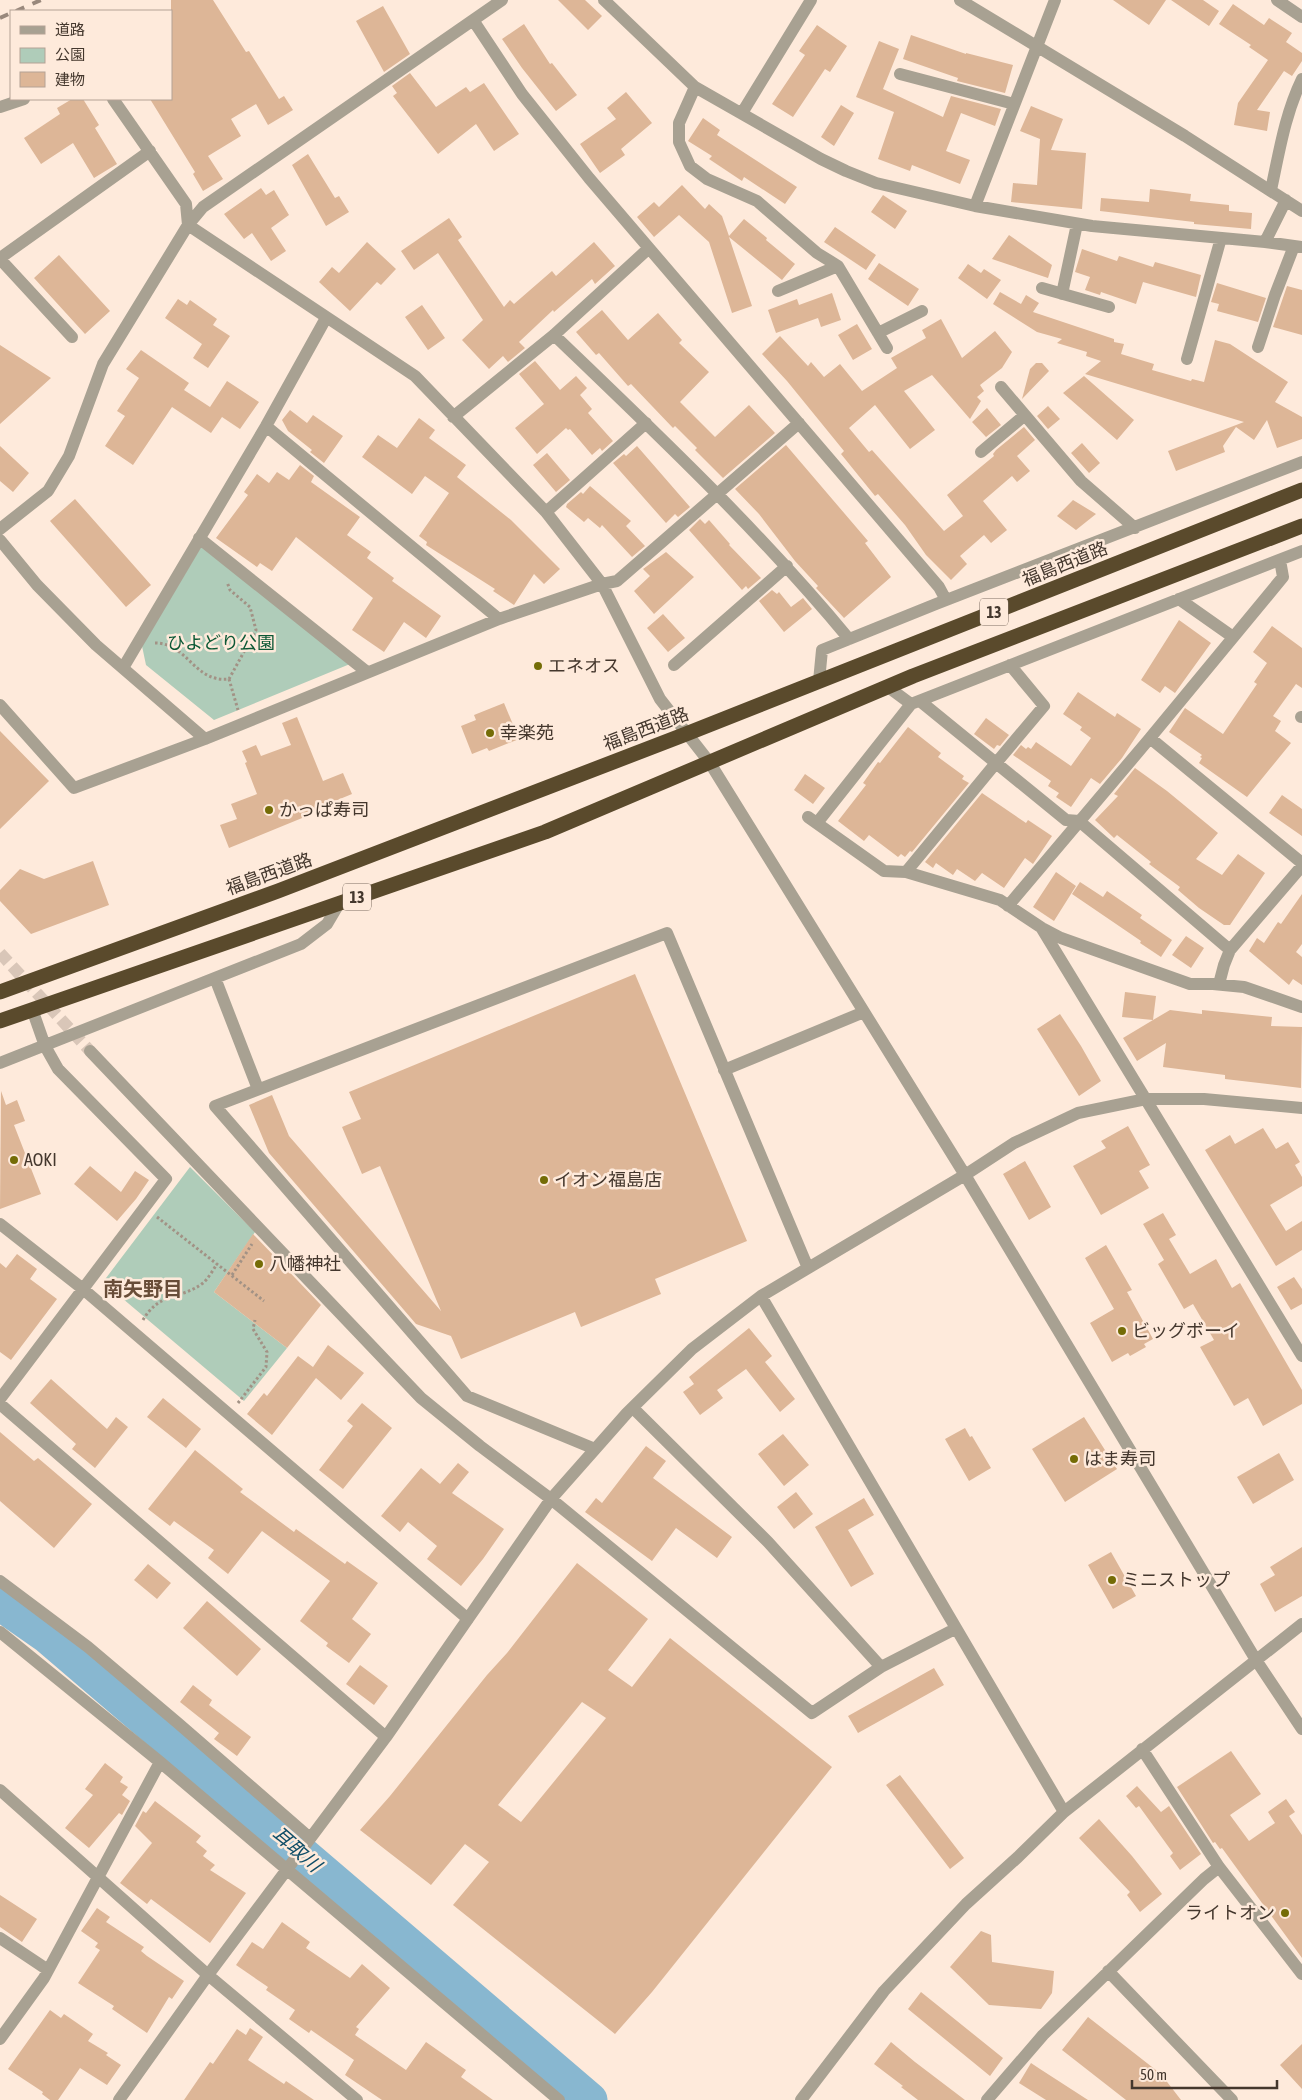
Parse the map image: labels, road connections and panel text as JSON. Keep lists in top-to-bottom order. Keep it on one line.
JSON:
{"streets":{"highway":["福島西道路","13"]},"districts":["南矢野目"],"water":["耳取川"],"parks":["ひよどり公園"],"places":["エネオス","幸楽苑","かっぱ寿司","AOKI","イオン福島店","八幡神社","ビッグボーイ","はま寿司","ミニストップ","ライトオン"],"legend":["道路","公園","建物"],"scale_bar":"50 m"}
